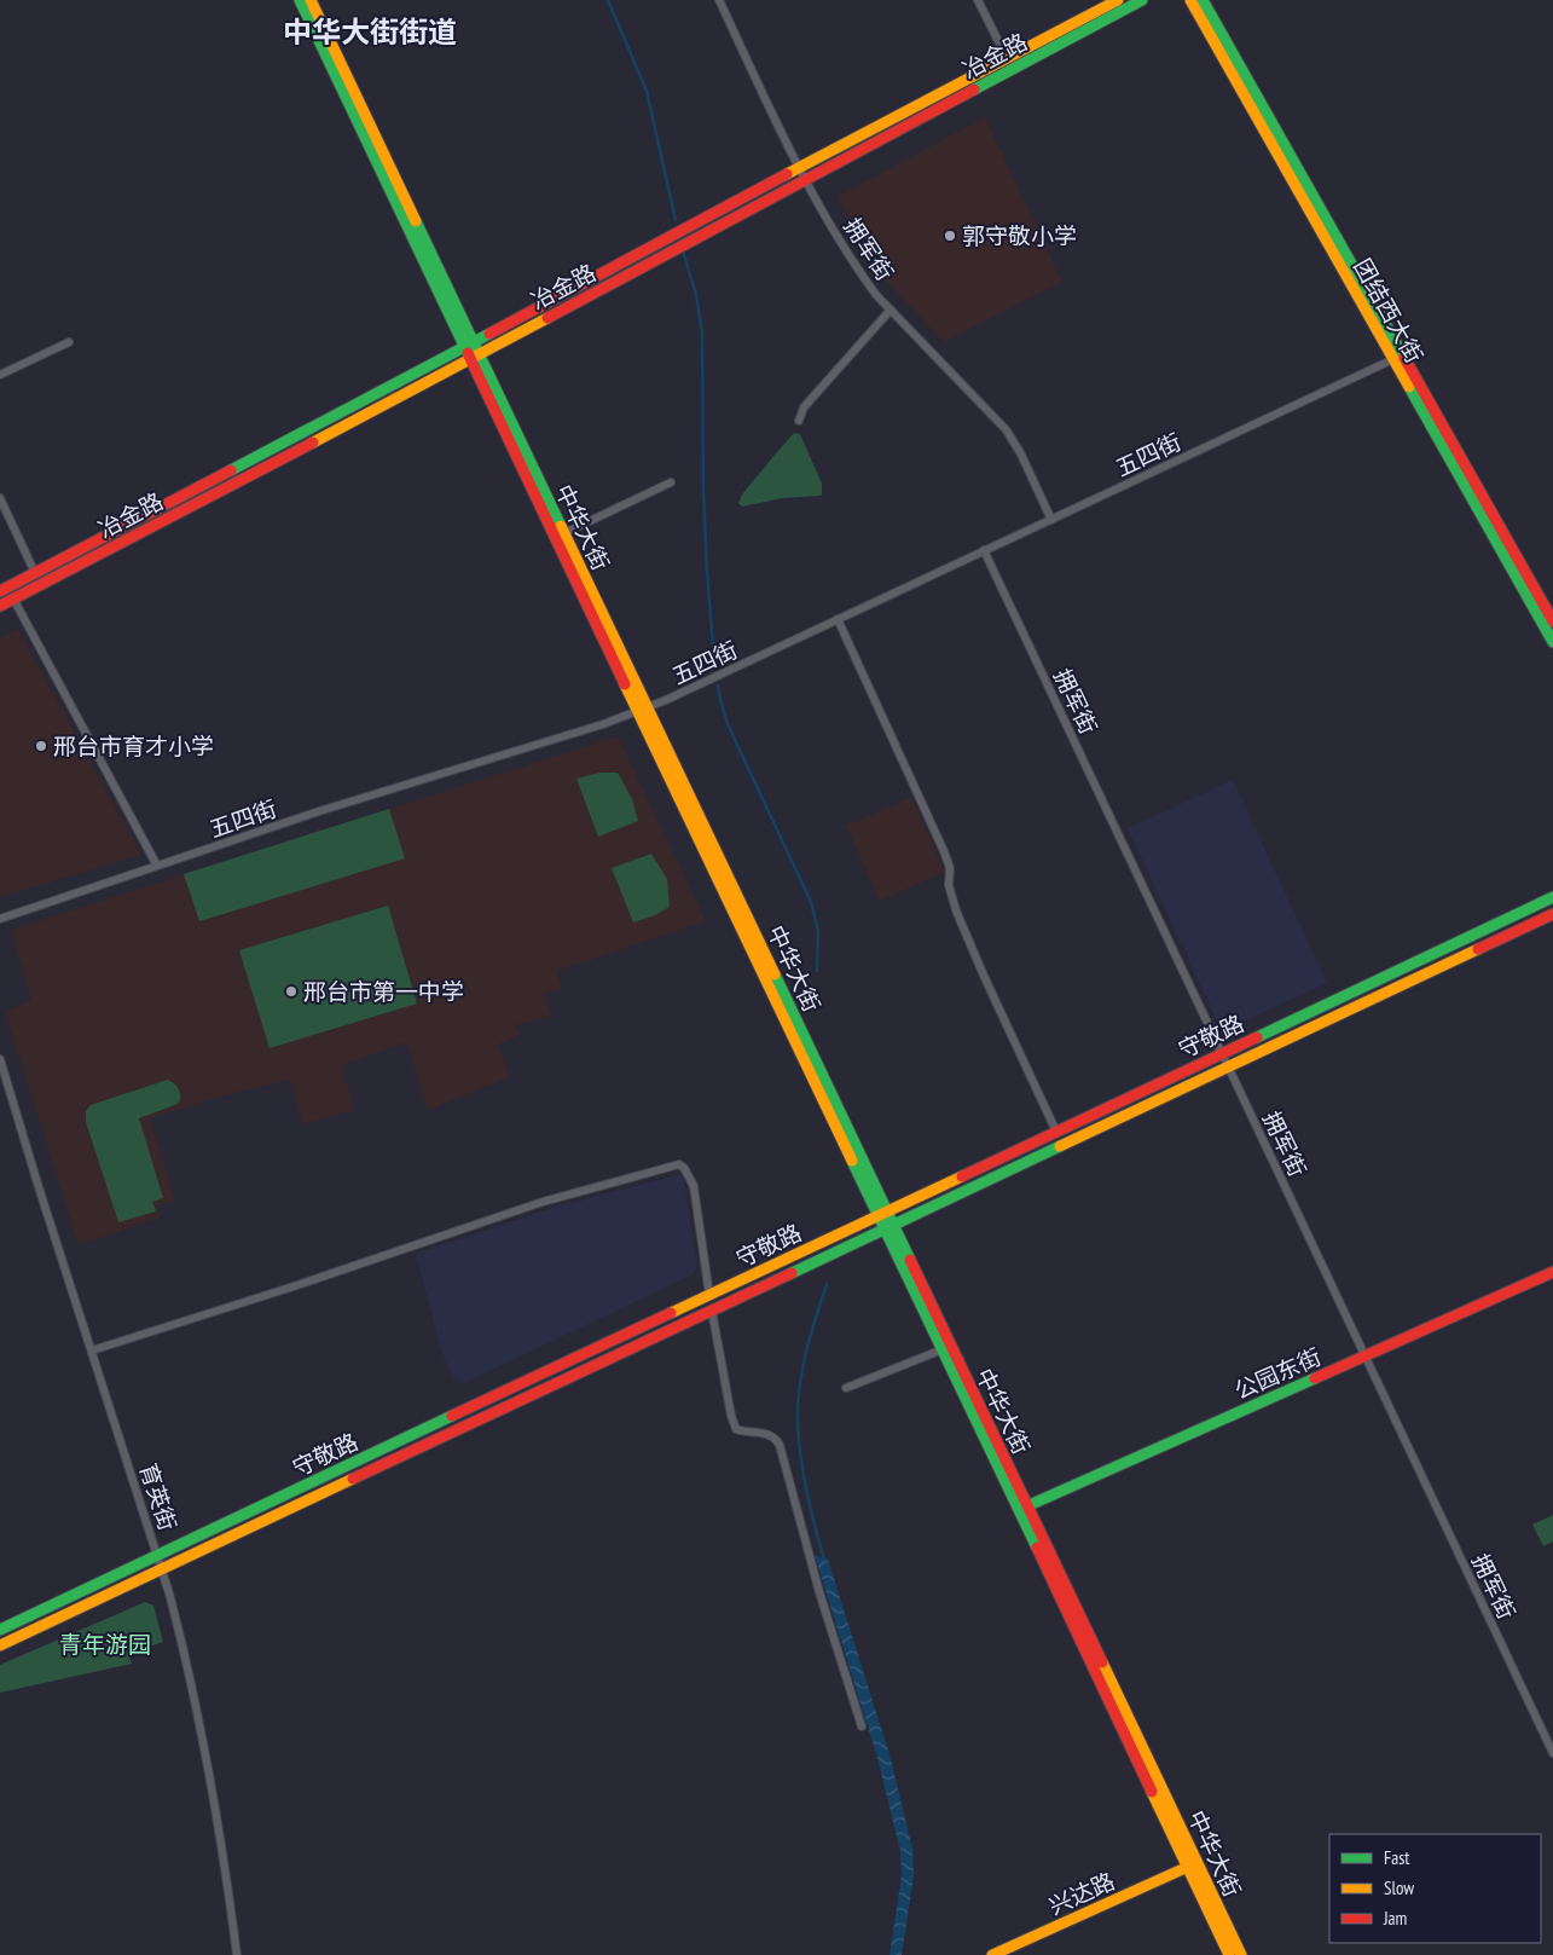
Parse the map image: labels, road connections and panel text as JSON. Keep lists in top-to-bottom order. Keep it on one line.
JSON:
{"streets":{"street":["冶金路","拥军街","团结西大街","五四街","中华大街","守敬路","公园东街","育英街","兴达路"]},"crossings":[["冶金路","拥军街"],["冶金路","中华大街"],["拥军街","五四街"],["拥军街","守敬路"],["拥军街","公园东街"],["团结西大街","五四街"],["五四街","中华大街"],["中华大街","守敬路"],["中华大街","公园东街"],["中华大街","兴达路"],["守敬路","育英街"]],"districts":["中华大街街道"],"parks":["青年游园"],"places":["郭守敬小学","邢台市育才小学","邢台市第一中学"],"legend":["Fast","Slow","Jam"]}
